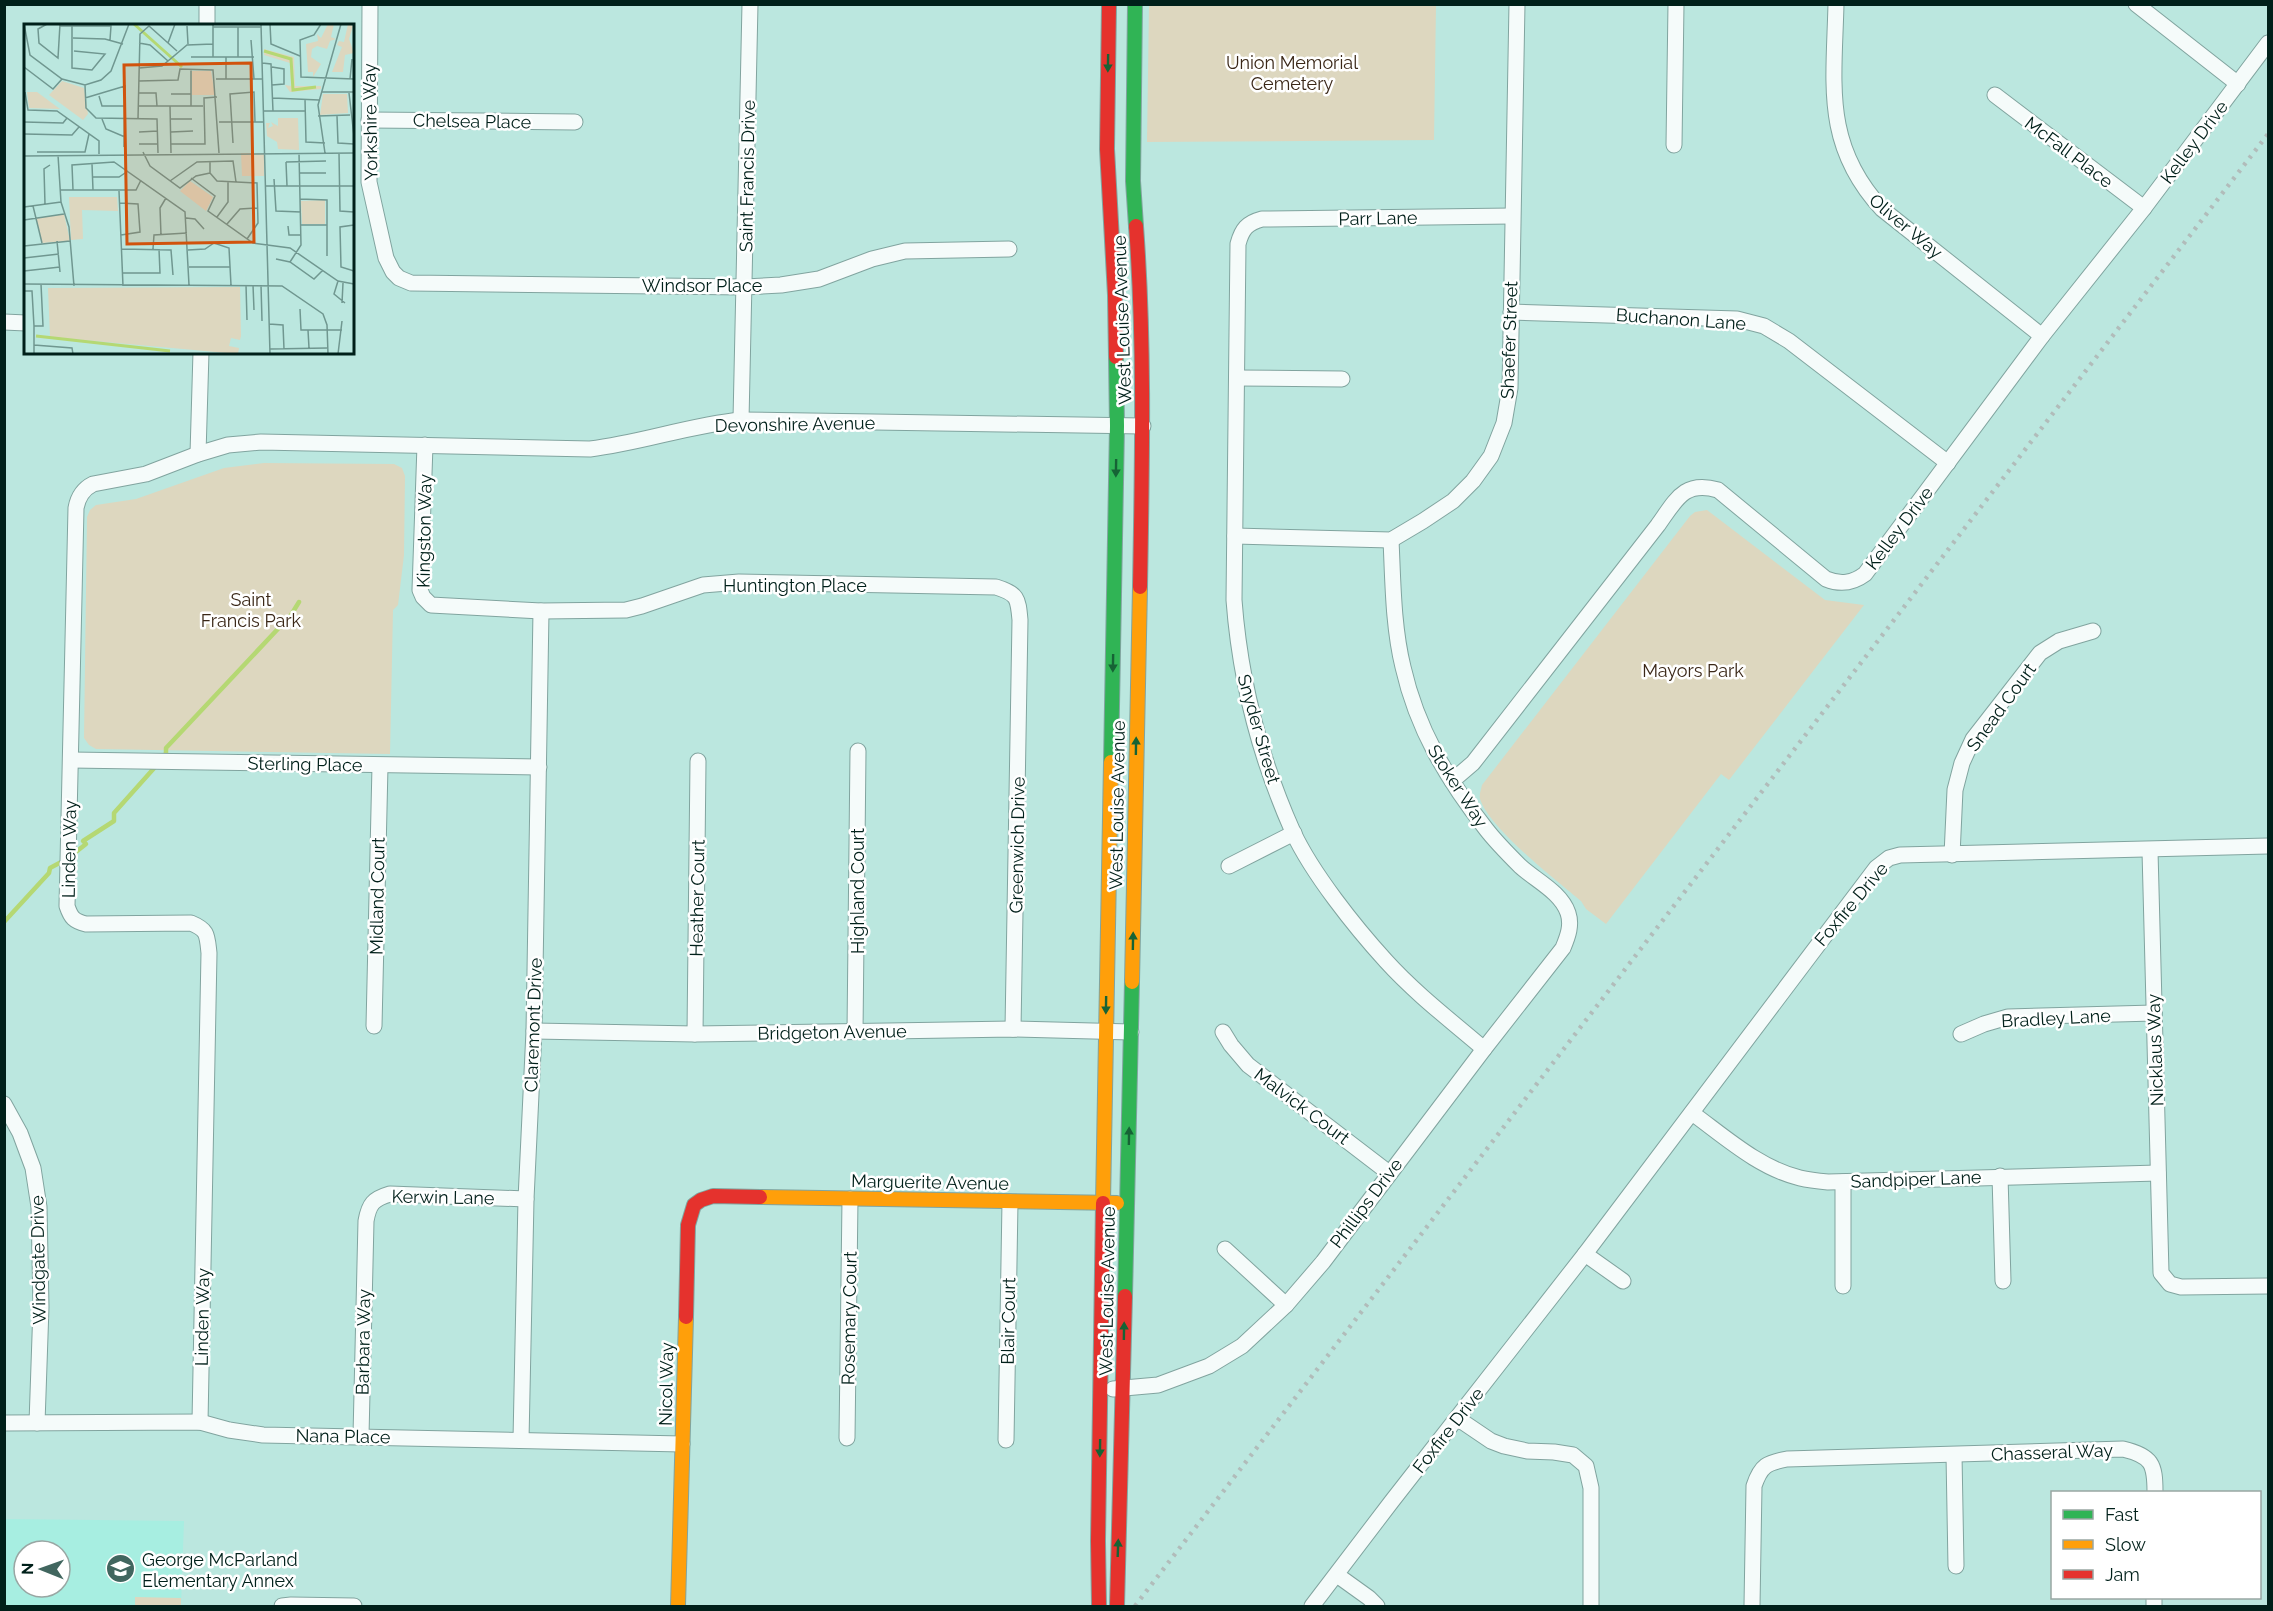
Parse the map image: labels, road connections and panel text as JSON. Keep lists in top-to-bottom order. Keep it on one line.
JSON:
{"streets":{"main road":["West Louise Avenue","Marguerite Avenue","Nicol Way"],"street":["Chelsea Place","Yorkshire Way","Kelley Drive","McFall Place","Saint Francis Drive","Parr Lane","Oliver Way","Windsor Place","Buchanon Lane","Shaefer Street","Devonshire Avenue","Kingston Way","Huntington Place","Snead Court","Snyder Street","Sterling Place","Stoker Way","Greenwich Drive","Linden Way","Highland Court","Midland Court","Heather Court","Foxfire Drive","Bradley Lane","Claremont Drive","Bridgeton Avenue","Nicklaus Way","Malvick Court","Sandpiper Lane","Kerwin Lane","Phillips Drive","Windgate Drive","Rosemary Court","Blair Court","Barbara Way","Nana Place","Chasseral Way"]},"crossings":[["Chelsea Place","Yorkshire Way"],["Yorkshire Way","Windsor Place"],["Kelley Drive","McFall Place"],["Kelley Drive","Oliver Way"],["Kelley Drive","Buchanon Lane"],["Kelley Drive","Stoker Way"],["Saint Francis Drive","Windsor Place"],["Saint Francis Drive","Devonshire Avenue"],["Parr Lane","Shaefer Street"],["Parr Lane","Snyder Street"],["Buchanon Lane","Shaefer Street"],["West Louise Avenue","Devonshire Avenue"],["West Louise Avenue","Bridgeton Avenue"],["West Louise Avenue","Marguerite Avenue"],["West Louise Avenue","Phillips Drive"],["Shaefer Street","Stoker Way"],["Devonshire Avenue","Kingston Way"],["Devonshire Avenue","Linden Way"],["Kingston Way","Huntington Place"],["Huntington Place","Greenwich Drive"],["Huntington Place","Claremont Drive"],["Snead Court","Foxfire Drive"],["Snyder Street","Phillips Drive"],["Sterling Place","Linden Way"],["Sterling Place","Midland Court"],["Sterling Place","Claremont Drive"],["Stoker Way","Phillips Drive"],["Greenwich Drive","Bridgeton Avenue"],["Linden Way","Nana Place"],["Highland Court","Bridgeton Avenue"],["Heather Court","Bridgeton Avenue"],["Foxfire Drive","Nicklaus Way"],["Foxfire Drive","Sandpiper Lane"],["Bradley Lane","Nicklaus Way"],["Claremont Drive","Bridgeton Avenue"],["Claremont Drive","Kerwin Lane"],["Claremont Drive","Nana Place"],["Nicklaus Way","Sandpiper Lane"],["Malvick Court","Phillips Drive"],["Marguerite Avenue","Rosemary Court"],["Marguerite Avenue","Blair Court"],["Marguerite Avenue","Nicol Way"],["Kerwin Lane","Barbara Way"],["Windgate Drive","Nana Place"],["Barbara Way","Nana Place"],["Nicol Way","Nana Place"]],"parks":["Union Memorial Cemetery","Saint Francis Park","Mayors Park"],"places":{"school or university":["George McParland Elementary Annex"]},"legend":["Fast","Slow","Jam"],"north":"left"}
